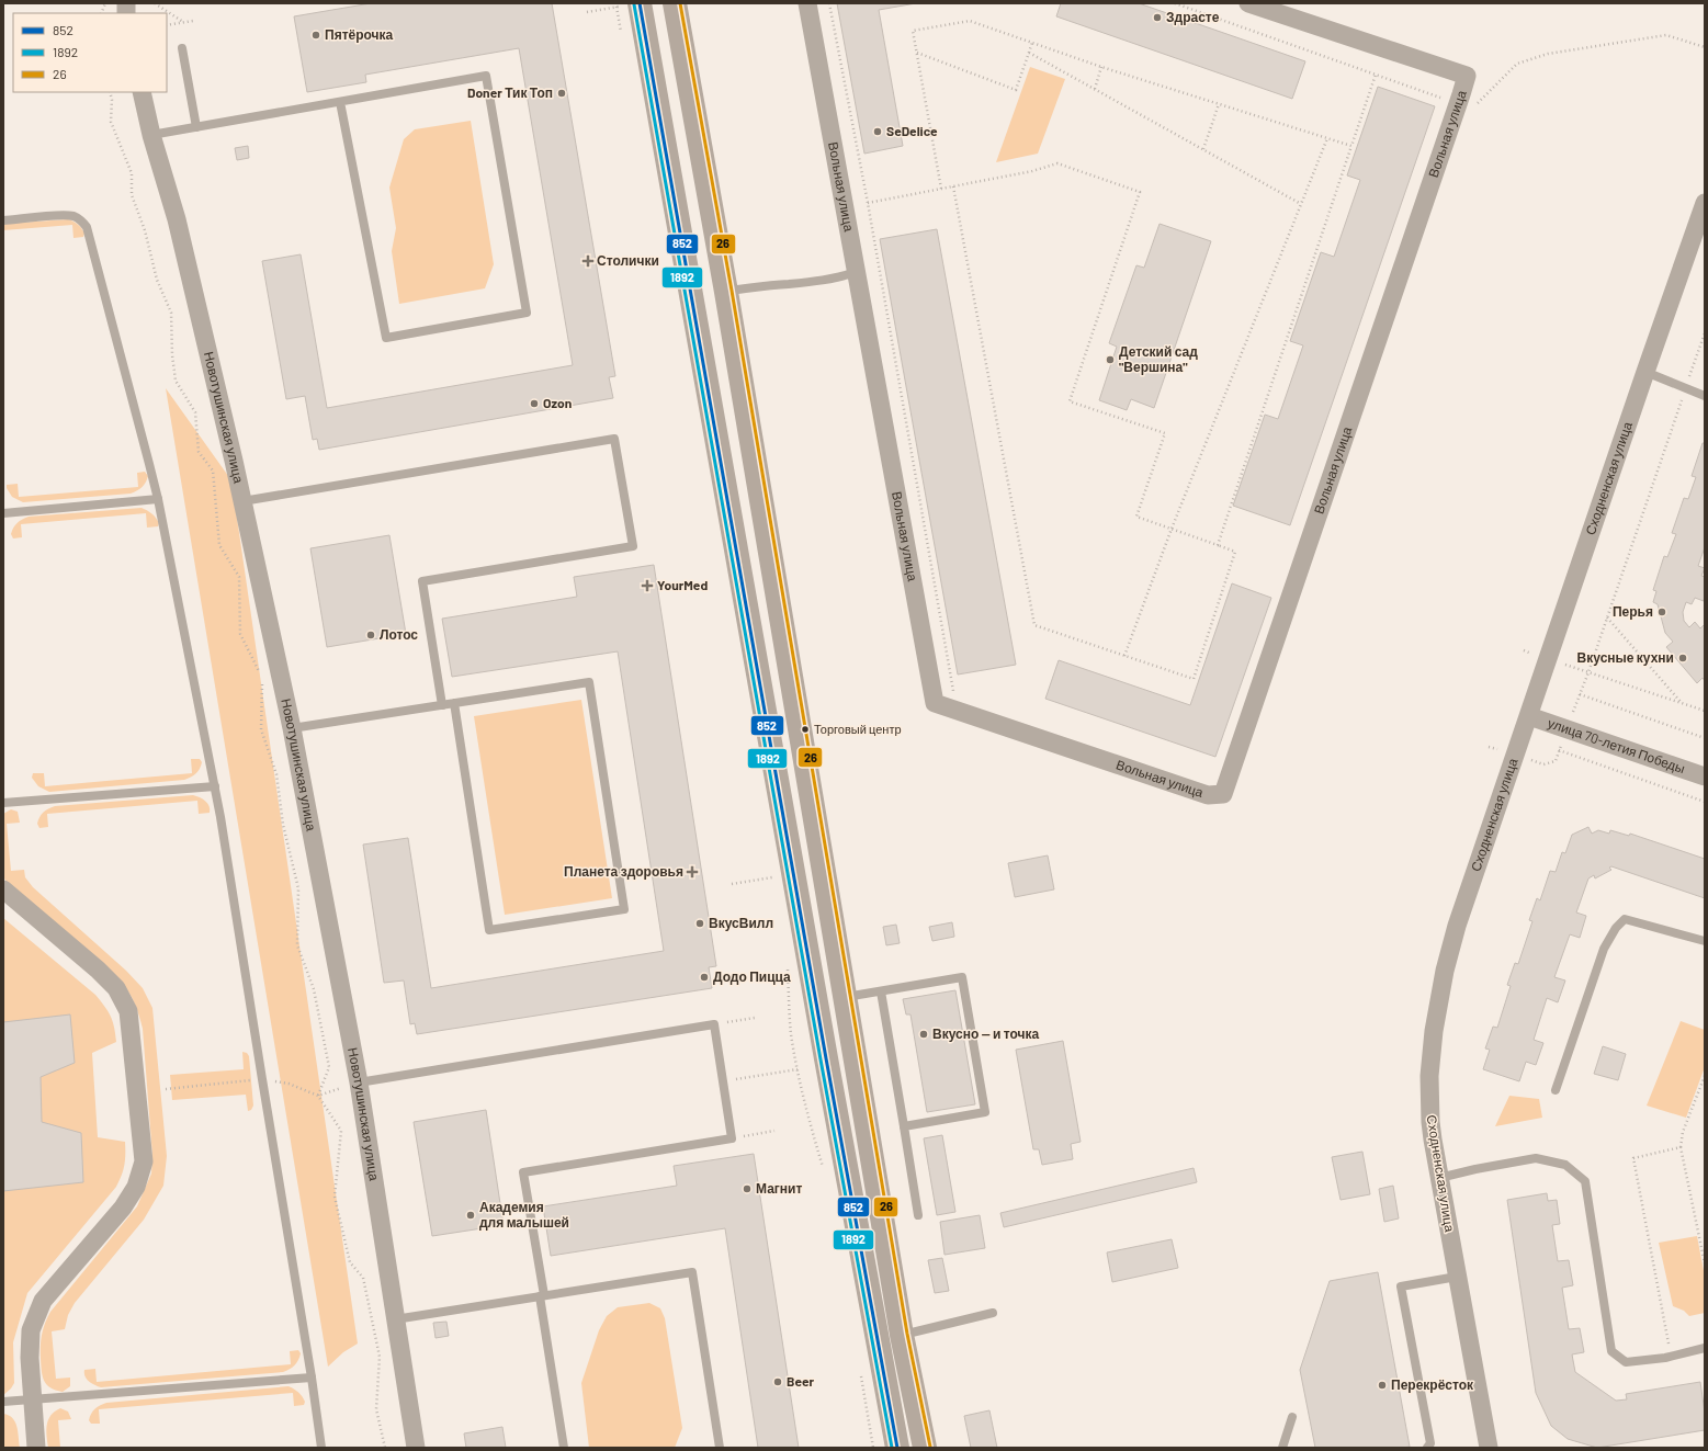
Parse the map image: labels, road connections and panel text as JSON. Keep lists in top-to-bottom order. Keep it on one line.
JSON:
{"streets":{"street":["Вольная улица","Новотушинская улица","Сходненская улица","улица 70-летия Победы"]},"crossings":[["Сходненская улица","улица 70-летия Победы"]],"places":{"other":["Здрасте","Пятёрочка","Doner Тик Топ","SeDelice","Детский сад \"Вершина\"","Ozon","Перья","Лотос","Вкусные кухни","Торговый центр","ВкусВилл","Додо Пицца","Вкусно — и точка","Магнит","Академия для малышей","Beer","Перекрёсток"],"health":["Столички","YourMed","Планета здоровья"]},"lines":["transit line 852","transit line 26","transit line 1892"],"legend":["852","1892","26"]}
